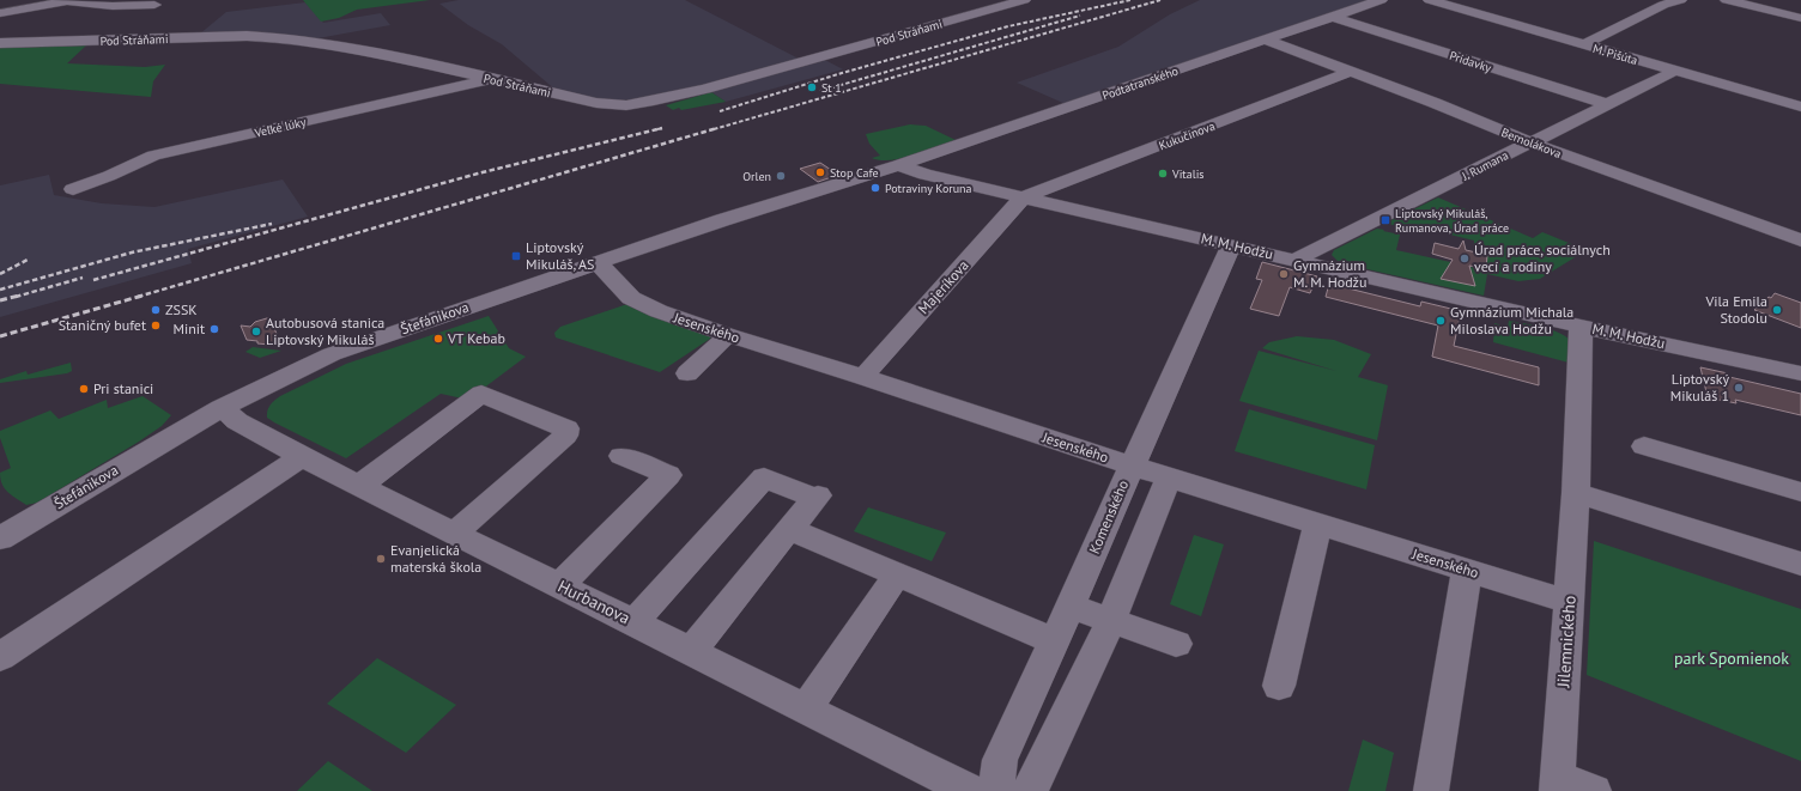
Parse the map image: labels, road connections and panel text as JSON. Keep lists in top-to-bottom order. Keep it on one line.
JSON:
{"streets":{"street":["Pod Stráňami","M. Pišúta","Prídavky","Podtatranského","Veľké lúky","Kukučínova","Bernolákova","J. Rumana","M. M. Hodžu","Majeríkova","Štefánikova","Jesenského","Komenského","Hurbanova","Jilemnického"]},"crossings":[["Pod Stráňami","Veľké lúky"],["M. Pišúta","J. Rumana"],["Prídavky","Podtatranského"],["Prídavky","J. Rumana"],["Podtatranského","Bernolákova"],["Podtatranského","M. M. Hodžu"],["Podtatranského","Štefánikova"],["Kukučínova","Bernolákova"],["Kukučínova","M. M. Hodžu"],["Kukučínova","Majeríkova"],["Bernolákova","J. Rumana"],["J. Rumana","M. M. Hodžu"],["M. M. Hodžu","Majeríkova"],["M. M. Hodžu","Štefánikova"],["M. M. Hodžu","Komenského"],["M. M. Hodžu","Jilemnického"],["Majeríkova","Jesenského"],["Štefánikova","Jesenského"],["Štefánikova","Hurbanova"],["Jesenského","Komenského"],["Jesenského","Jilemnického"]],"parks":["park Spomienok"],"places":{"other":["St 1","Stop Cafe","Vitalis","Orlen","Potraviny Koruna","Úrad práce, sociálnych vecí a rodiny","Gymnázium M. M. Hodžu","ZSSK","Vila Emila Stodolu","Gymnázium Michala Miloslava Hodžu","Staničný bufet","Minit","Autobusová stanica Liptovský Mikuláš","VT Kebab","Liptovský Mikuláš 1","Pri stanici","Evanjelická materská škola"],"transit":["Liptovský Mikuláš, Rumanova, Úrad práce","Liptovský Mikuláš, AS"]}}
